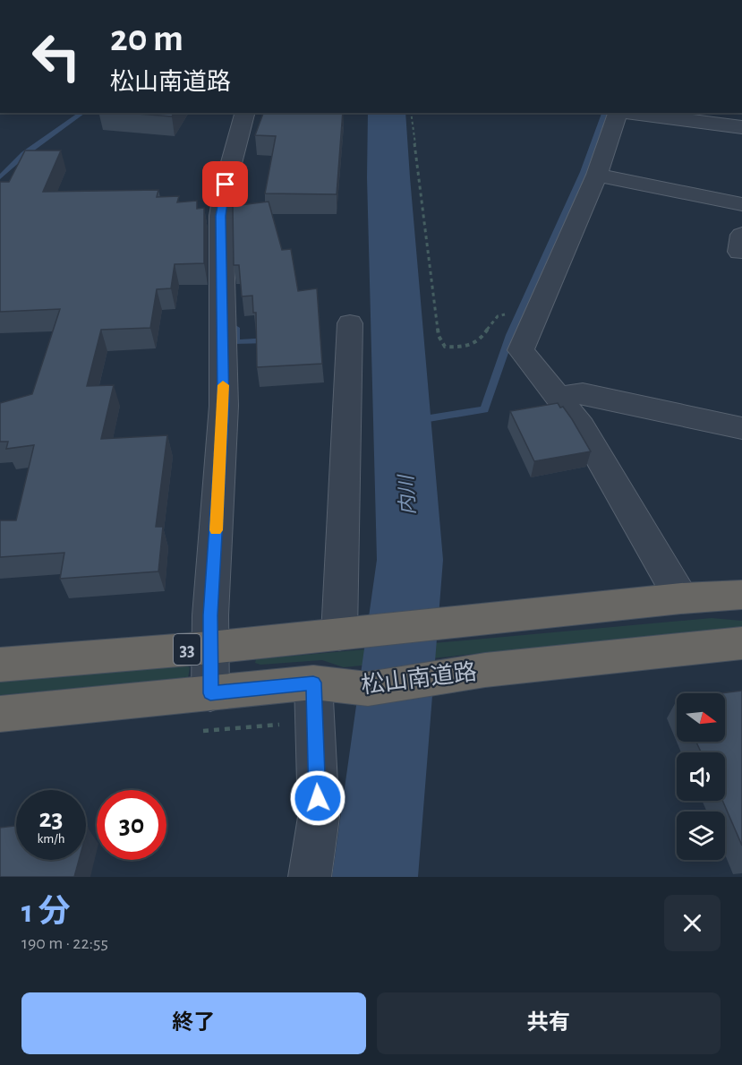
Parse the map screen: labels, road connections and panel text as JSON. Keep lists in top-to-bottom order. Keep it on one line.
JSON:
{"streets":{"highway":["33","松山南道路"]},"water":["内川"],"north":"right","page":{"turn":["20 m","松山南道路"],"speed":"23 km/h","limit":"30","heading":["1 分","190 m · 22:55"],"buttons":["終了","共有"]}}
